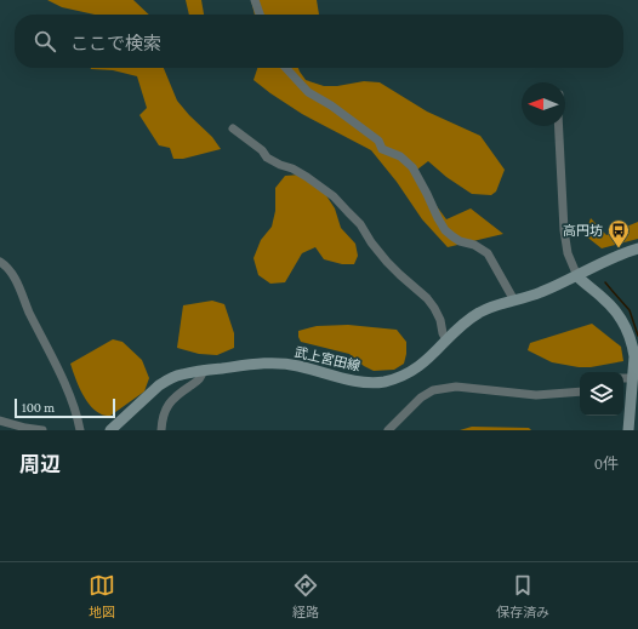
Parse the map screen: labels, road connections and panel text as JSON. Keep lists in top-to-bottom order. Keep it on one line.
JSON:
{"streets":{"main road":["武上宮田線"]},"places":{"bus stop":["高円坊"]},"scale_bar":"100 m","north":"left","page":{"search":"ここで検索","scale":"100 m","heading":["周辺","0件"],"nav":["地図","経路","保存済み"]}}
